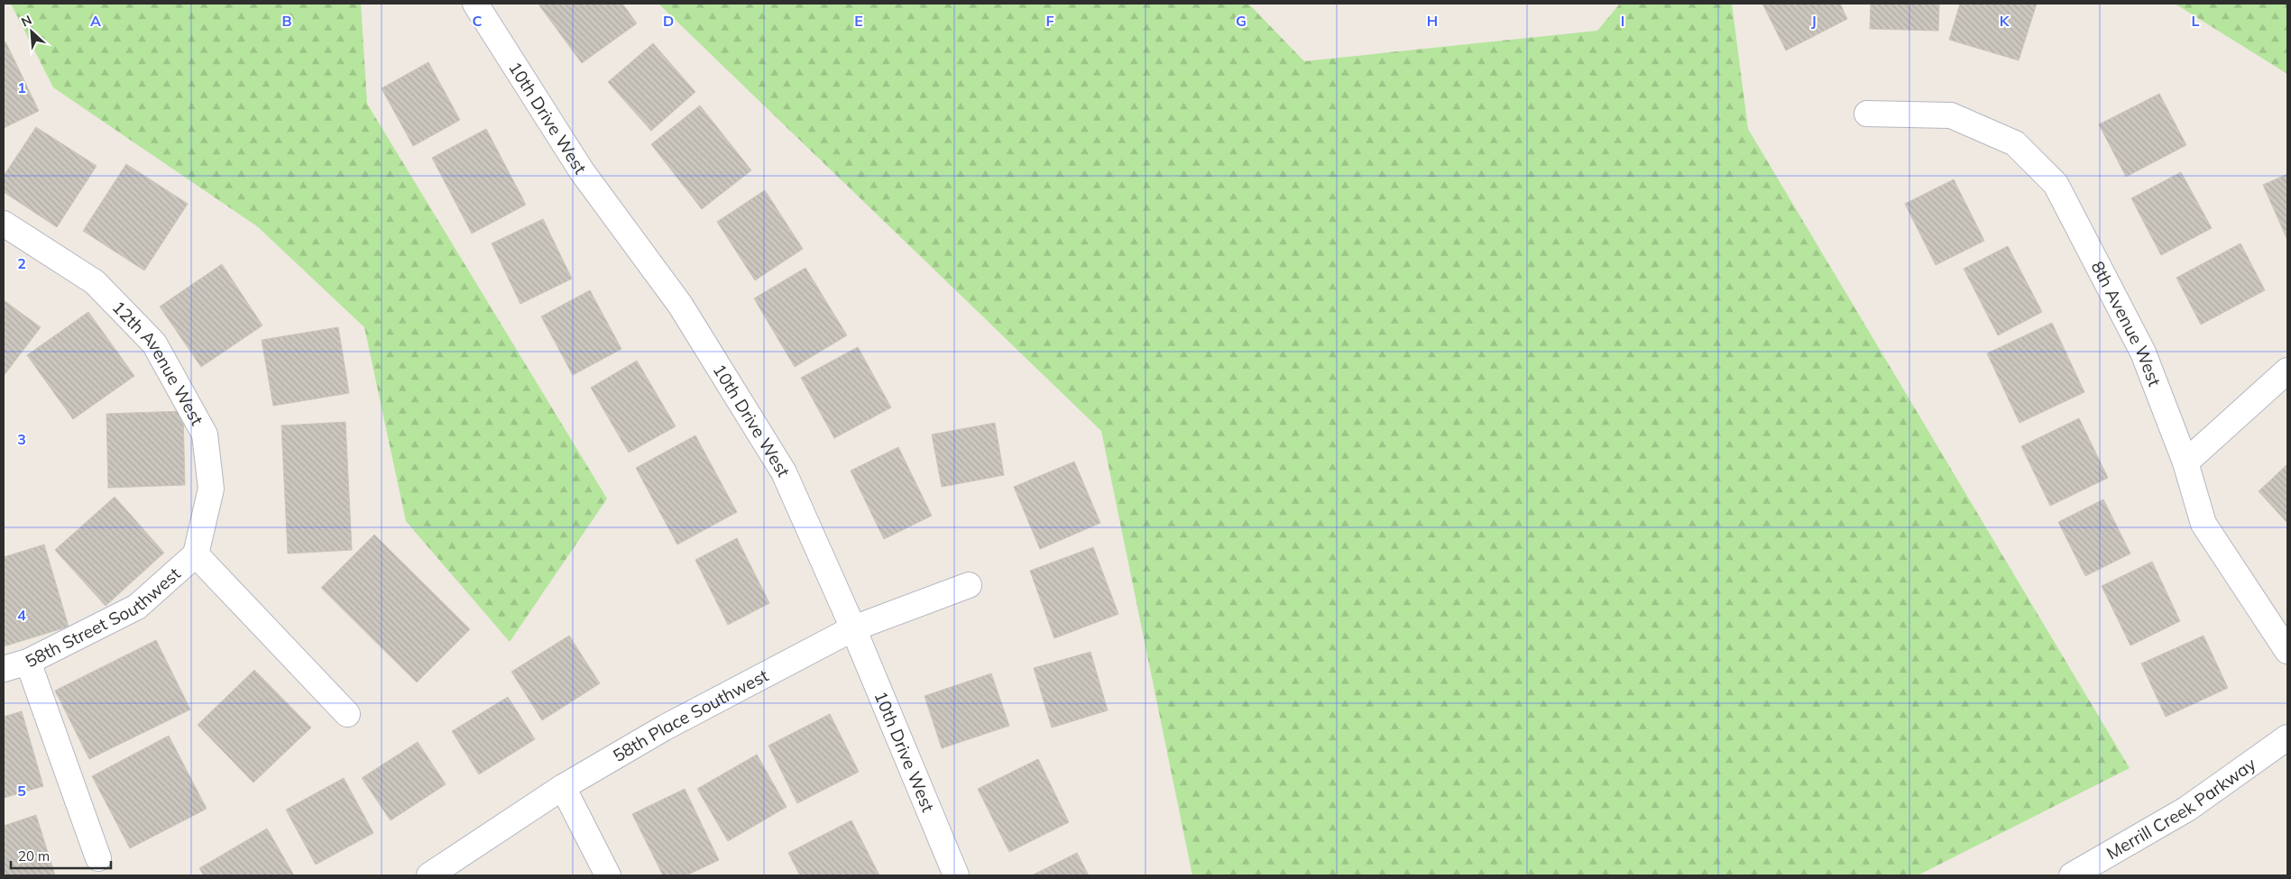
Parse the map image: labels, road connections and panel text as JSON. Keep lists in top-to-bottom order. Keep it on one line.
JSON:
{"streets":{"street":["10th Drive West","8th Avenue West","12th Avenue West","58th Street Southwest","58th Place Southwest","Merrill Creek Parkway"]},"crossings":[["10th Drive West","58th Place Southwest"],["12th Avenue West","58th Street Southwest"]],"scale_bar":"20 m","north":"top left","grid":{"columns":["A","B","C","D","E","F","G","H","I","J","K","L"],"rows":["1","2","3","4","5"]}}
